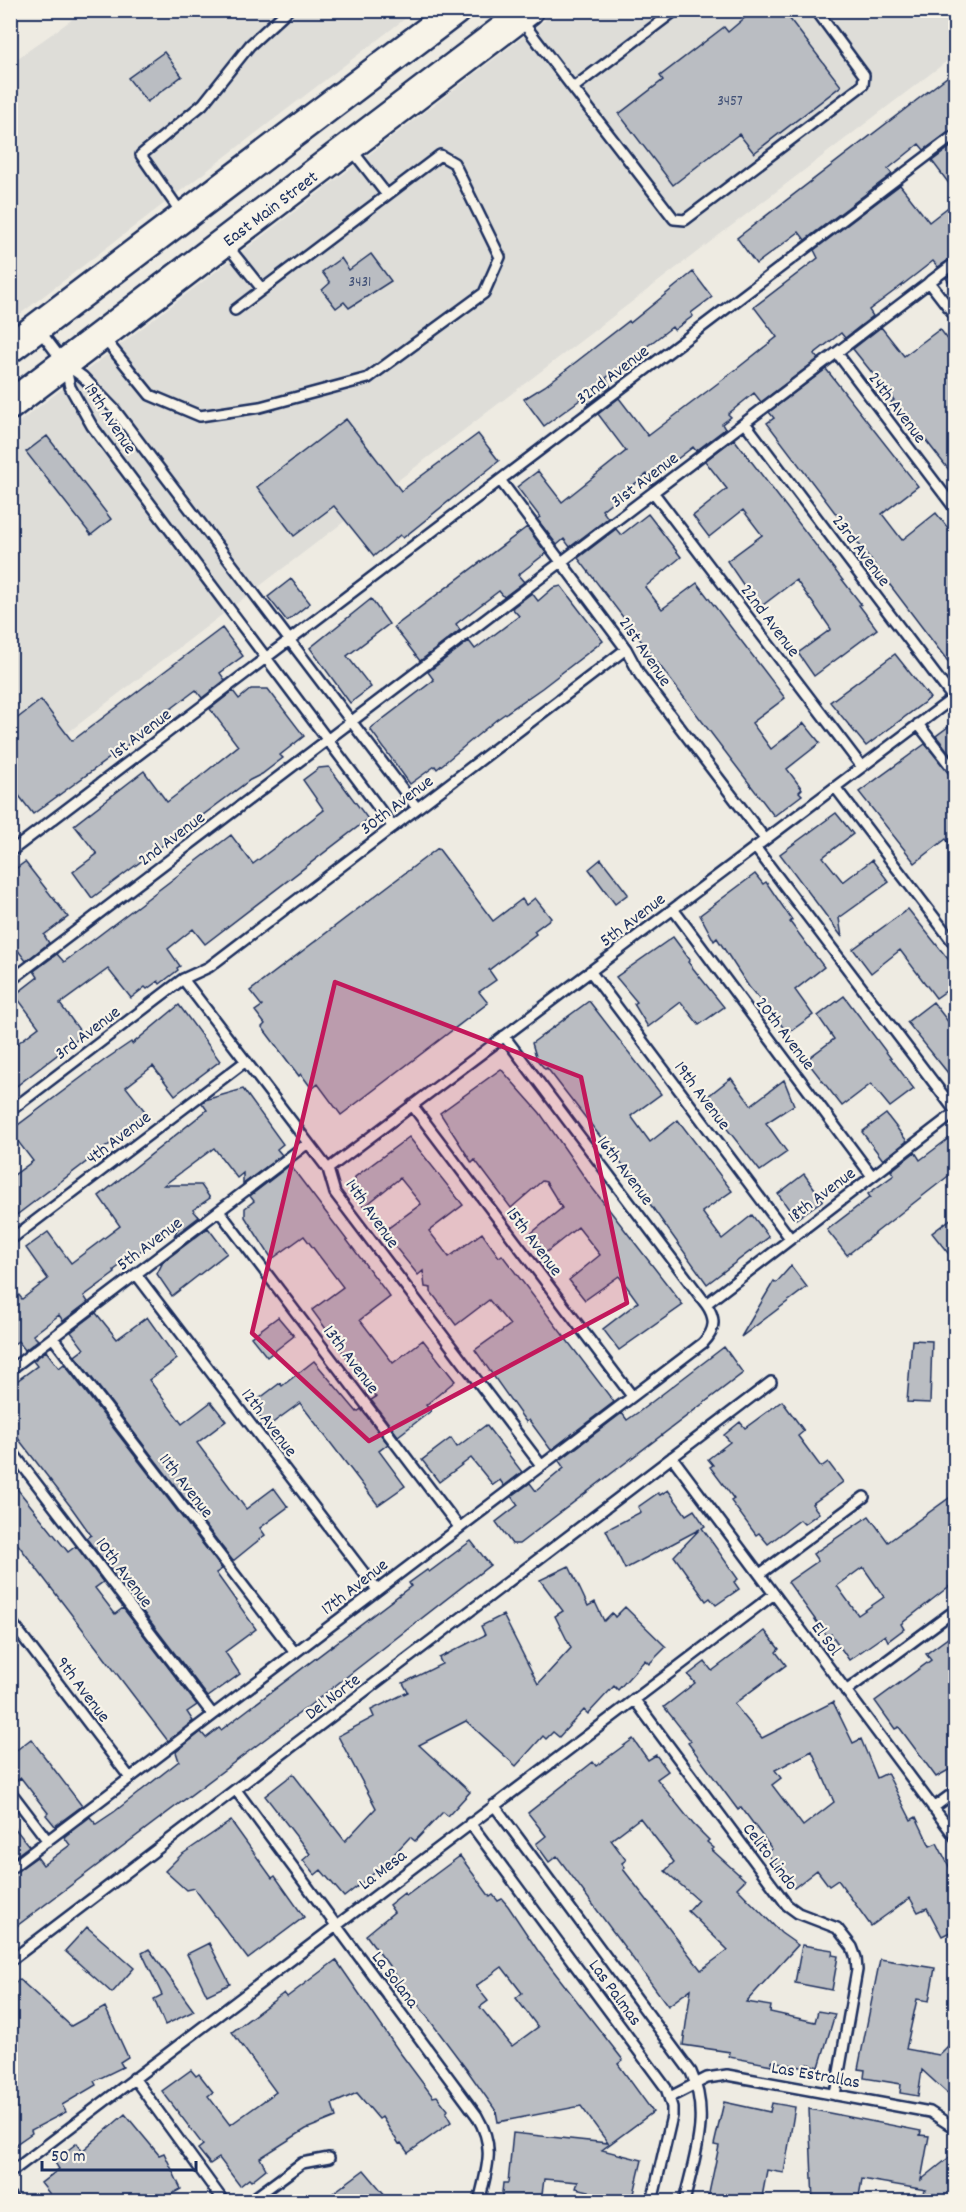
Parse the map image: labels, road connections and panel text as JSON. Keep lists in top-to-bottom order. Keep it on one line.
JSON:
{"streets":{"main road":["East Main Street"],"lane":["32nd Avenue","24th Avenue","19th Avenue","31st Avenue","23rd Avenue","22nd Avenue","21st Avenue","1st Avenue","30th Avenue","2nd Avenue","5th Avenue","3rd Avenue","20th Avenue","4th Avenue","16th Avenue","18th Avenue","14th Avenue","15th Avenue","13th Avenue","12th Avenue","11th Avenue","10th Avenue","17th Avenue","El Sol","9th Avenue","Del Norte","Celito Lindo","La Mesa","La Solana","Las Palmas","Las Estrallas"]},"crossings":[["East Main Street","19th Avenue"],["32nd Avenue","19th Avenue"],["32nd Avenue","21st Avenue"],["32nd Avenue","1st Avenue"],["24th Avenue","31st Avenue"],["19th Avenue","31st Avenue"],["19th Avenue","1st Avenue"],["19th Avenue","30th Avenue"],["19th Avenue","2nd Avenue"],["19th Avenue","5th Avenue"],["19th Avenue","18th Avenue"],["31st Avenue","23rd Avenue"],["31st Avenue","22nd Avenue"],["31st Avenue","21st Avenue"],["31st Avenue","2nd Avenue"],["23rd Avenue","5th Avenue"],["22nd Avenue","5th Avenue"],["21st Avenue","30th Avenue"],["21st Avenue","5th Avenue"],["30th Avenue","3rd Avenue"],["30th Avenue","14th Avenue"],["5th Avenue","20th Avenue"],["5th Avenue","16th Avenue"],["5th Avenue","14th Avenue"],["5th Avenue","15th Avenue"],["5th Avenue","13th Avenue"],["5th Avenue","12th Avenue"],["5th Avenue","11th Avenue"],["3rd Avenue","14th Avenue"],["20th Avenue","18th Avenue"],["4th Avenue","14th Avenue"],["16th Avenue","18th Avenue"],["16th Avenue","17th Avenue"],["14th Avenue","17th Avenue"],["15th Avenue","17th Avenue"],["13th Avenue","17th Avenue"],["12th Avenue","17th Avenue"],["11th Avenue","17th Avenue"],["10th Avenue","17th Avenue"],["17th Avenue","9th Avenue"],["El Sol","Del Norte"],["El Sol","La Mesa"],["Del Norte","La Solana"],["Celito Lindo","La Mesa"],["Celito Lindo","Las Estrallas"],["La Mesa","La Solana"],["La Mesa","Las Palmas"],["Las Palmas","Las Estrallas"]],"house_numbers":["3457","3431"],"scale_bar":"50 m"}
